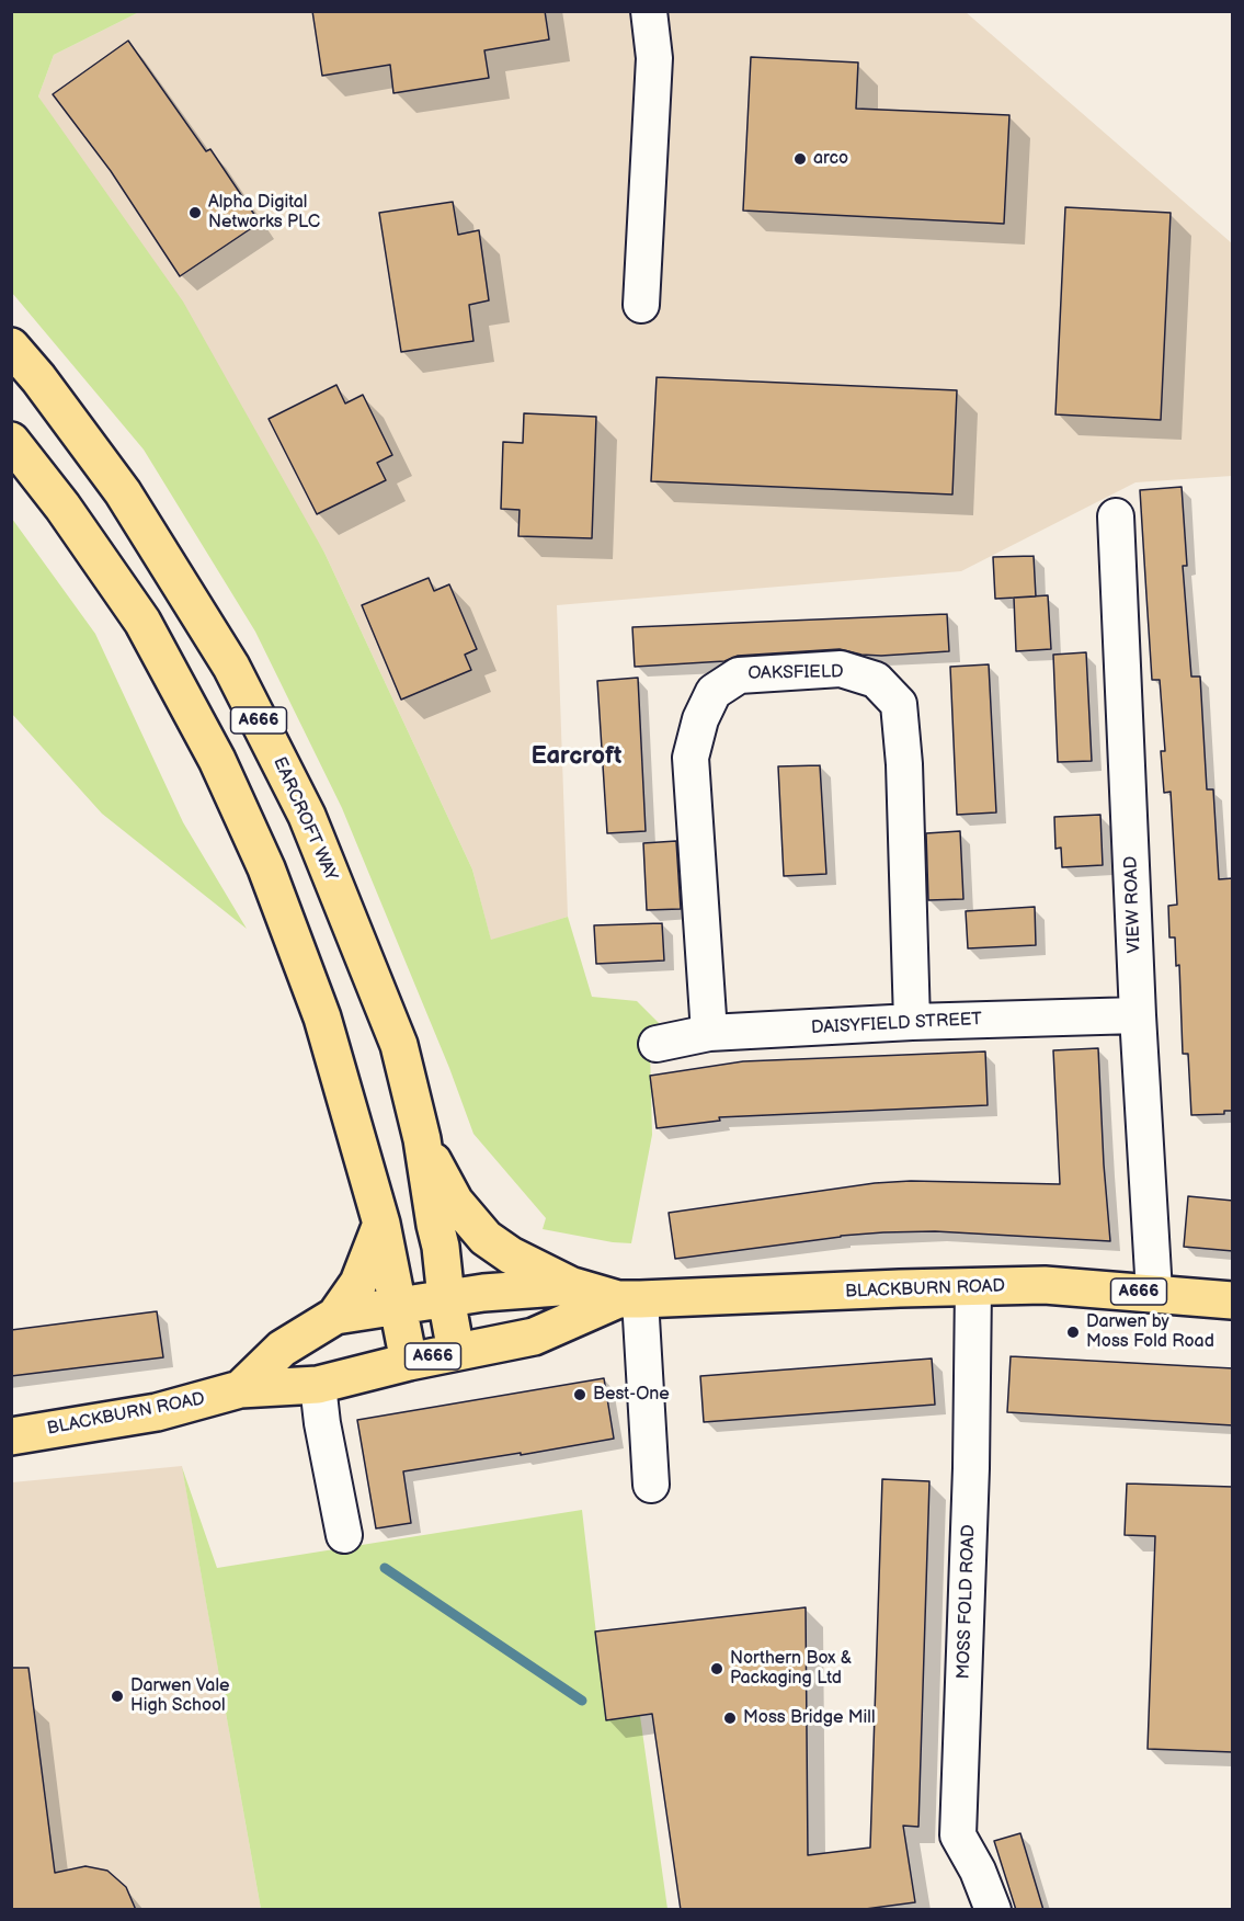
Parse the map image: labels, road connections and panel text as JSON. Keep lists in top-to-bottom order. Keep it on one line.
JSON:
{"streets":{"highway":["A666","EARCROFT WAY","BLACKBURN ROAD"],"street":["OAKSFIELD","VIEW ROAD","DAISYFIELD STREET","MOSS FOLD ROAD"]},"crossings":[["OAKSFIELD","DAISYFIELD STREET"],["A666","BLACKBURN ROAD"],["EARCROFT WAY","BLACKBURN ROAD"],["VIEW ROAD","DAISYFIELD STREET"],["VIEW ROAD","BLACKBURN ROAD"],["BLACKBURN ROAD","MOSS FOLD ROAD"]],"districts":["Earcroft"],"places":["arco","Alpha Digital Networks PLC","Darwen by Moss Fold Road","Best-One","Northern Box & Packaging Ltd","Darwen Vale High School","Moss Bridge Mill"]}
